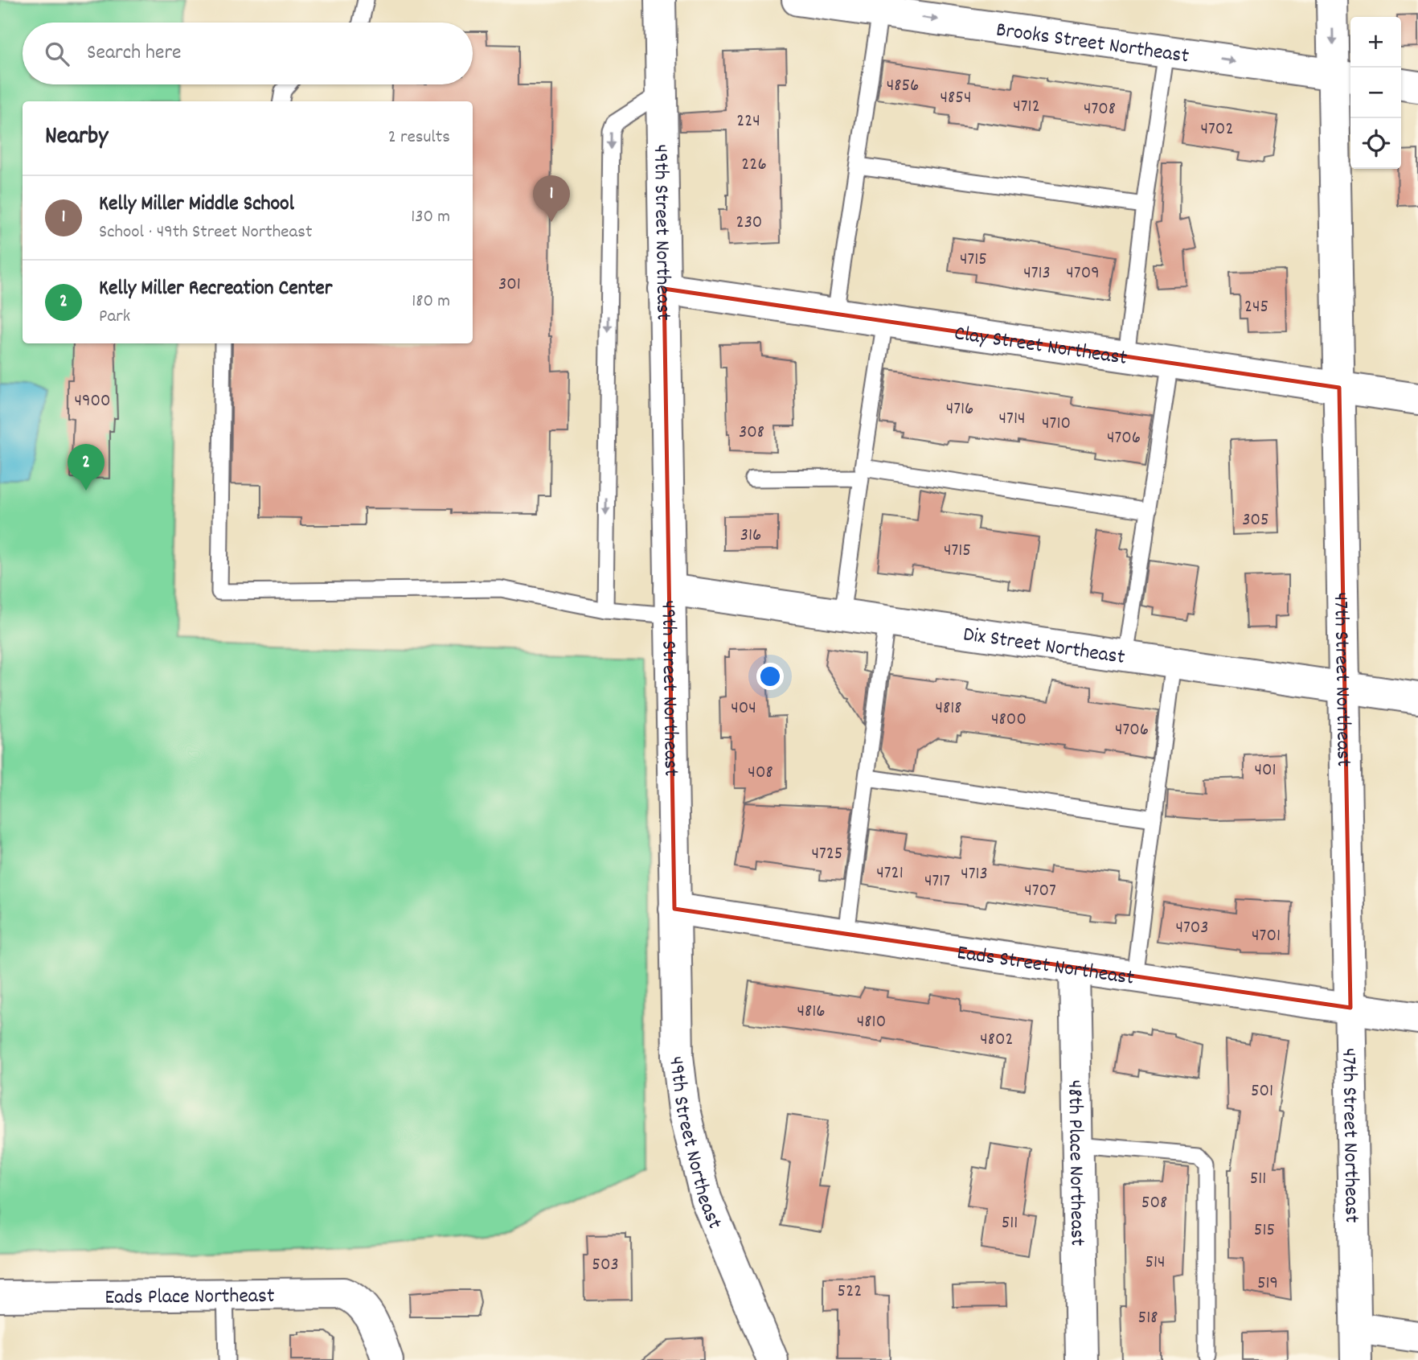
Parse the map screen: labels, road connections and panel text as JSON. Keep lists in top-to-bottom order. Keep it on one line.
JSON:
{"streets":{"street":["Brooks Street Northeast","49th Street Northeast","Clay Street Northeast","Dix Street Northeast","47th Street Northeast","Eads Street Northeast","48th Place Northeast","Eads Place Northeast"]},"crossings":[["Brooks Street Northeast","47th Street Northeast"],["49th Street Northeast","Clay Street Northeast"],["49th Street Northeast","Dix Street Northeast"],["49th Street Northeast","Eads Street Northeast"],["Clay Street Northeast","47th Street Northeast"],["Dix Street Northeast","47th Street Northeast"],["47th Street Northeast","Eads Street Northeast"],["Eads Street Northeast","48th Place Northeast"]],"one_way":["Brooks Street Northeast"],"house_numbers":["4856","4854","4712","4708","224","4702","226","230","4715","4713","4709","301","245","4900","4716","4714","4710","308","4706","305","316","4715","404","4818","4800","4706","401","408","4725","4721","4713","4717","4707","4703","4701","4816","4810","4802","501","511","508","511","515","514","503","519","522","518"],"page":{"map_buttons":["+","−"],"search":"Search here","heading":["Nearby","2 results"],"list":[{"mark":"1","name":"Kelly Miller Middle School","note":"School · 49th Street Northeast","value":"130 m"},{"mark":"2","name":"Kelly Miller Recreation Center","note":"Park","value":"180 m"}],"pins":["1","2"]}}
